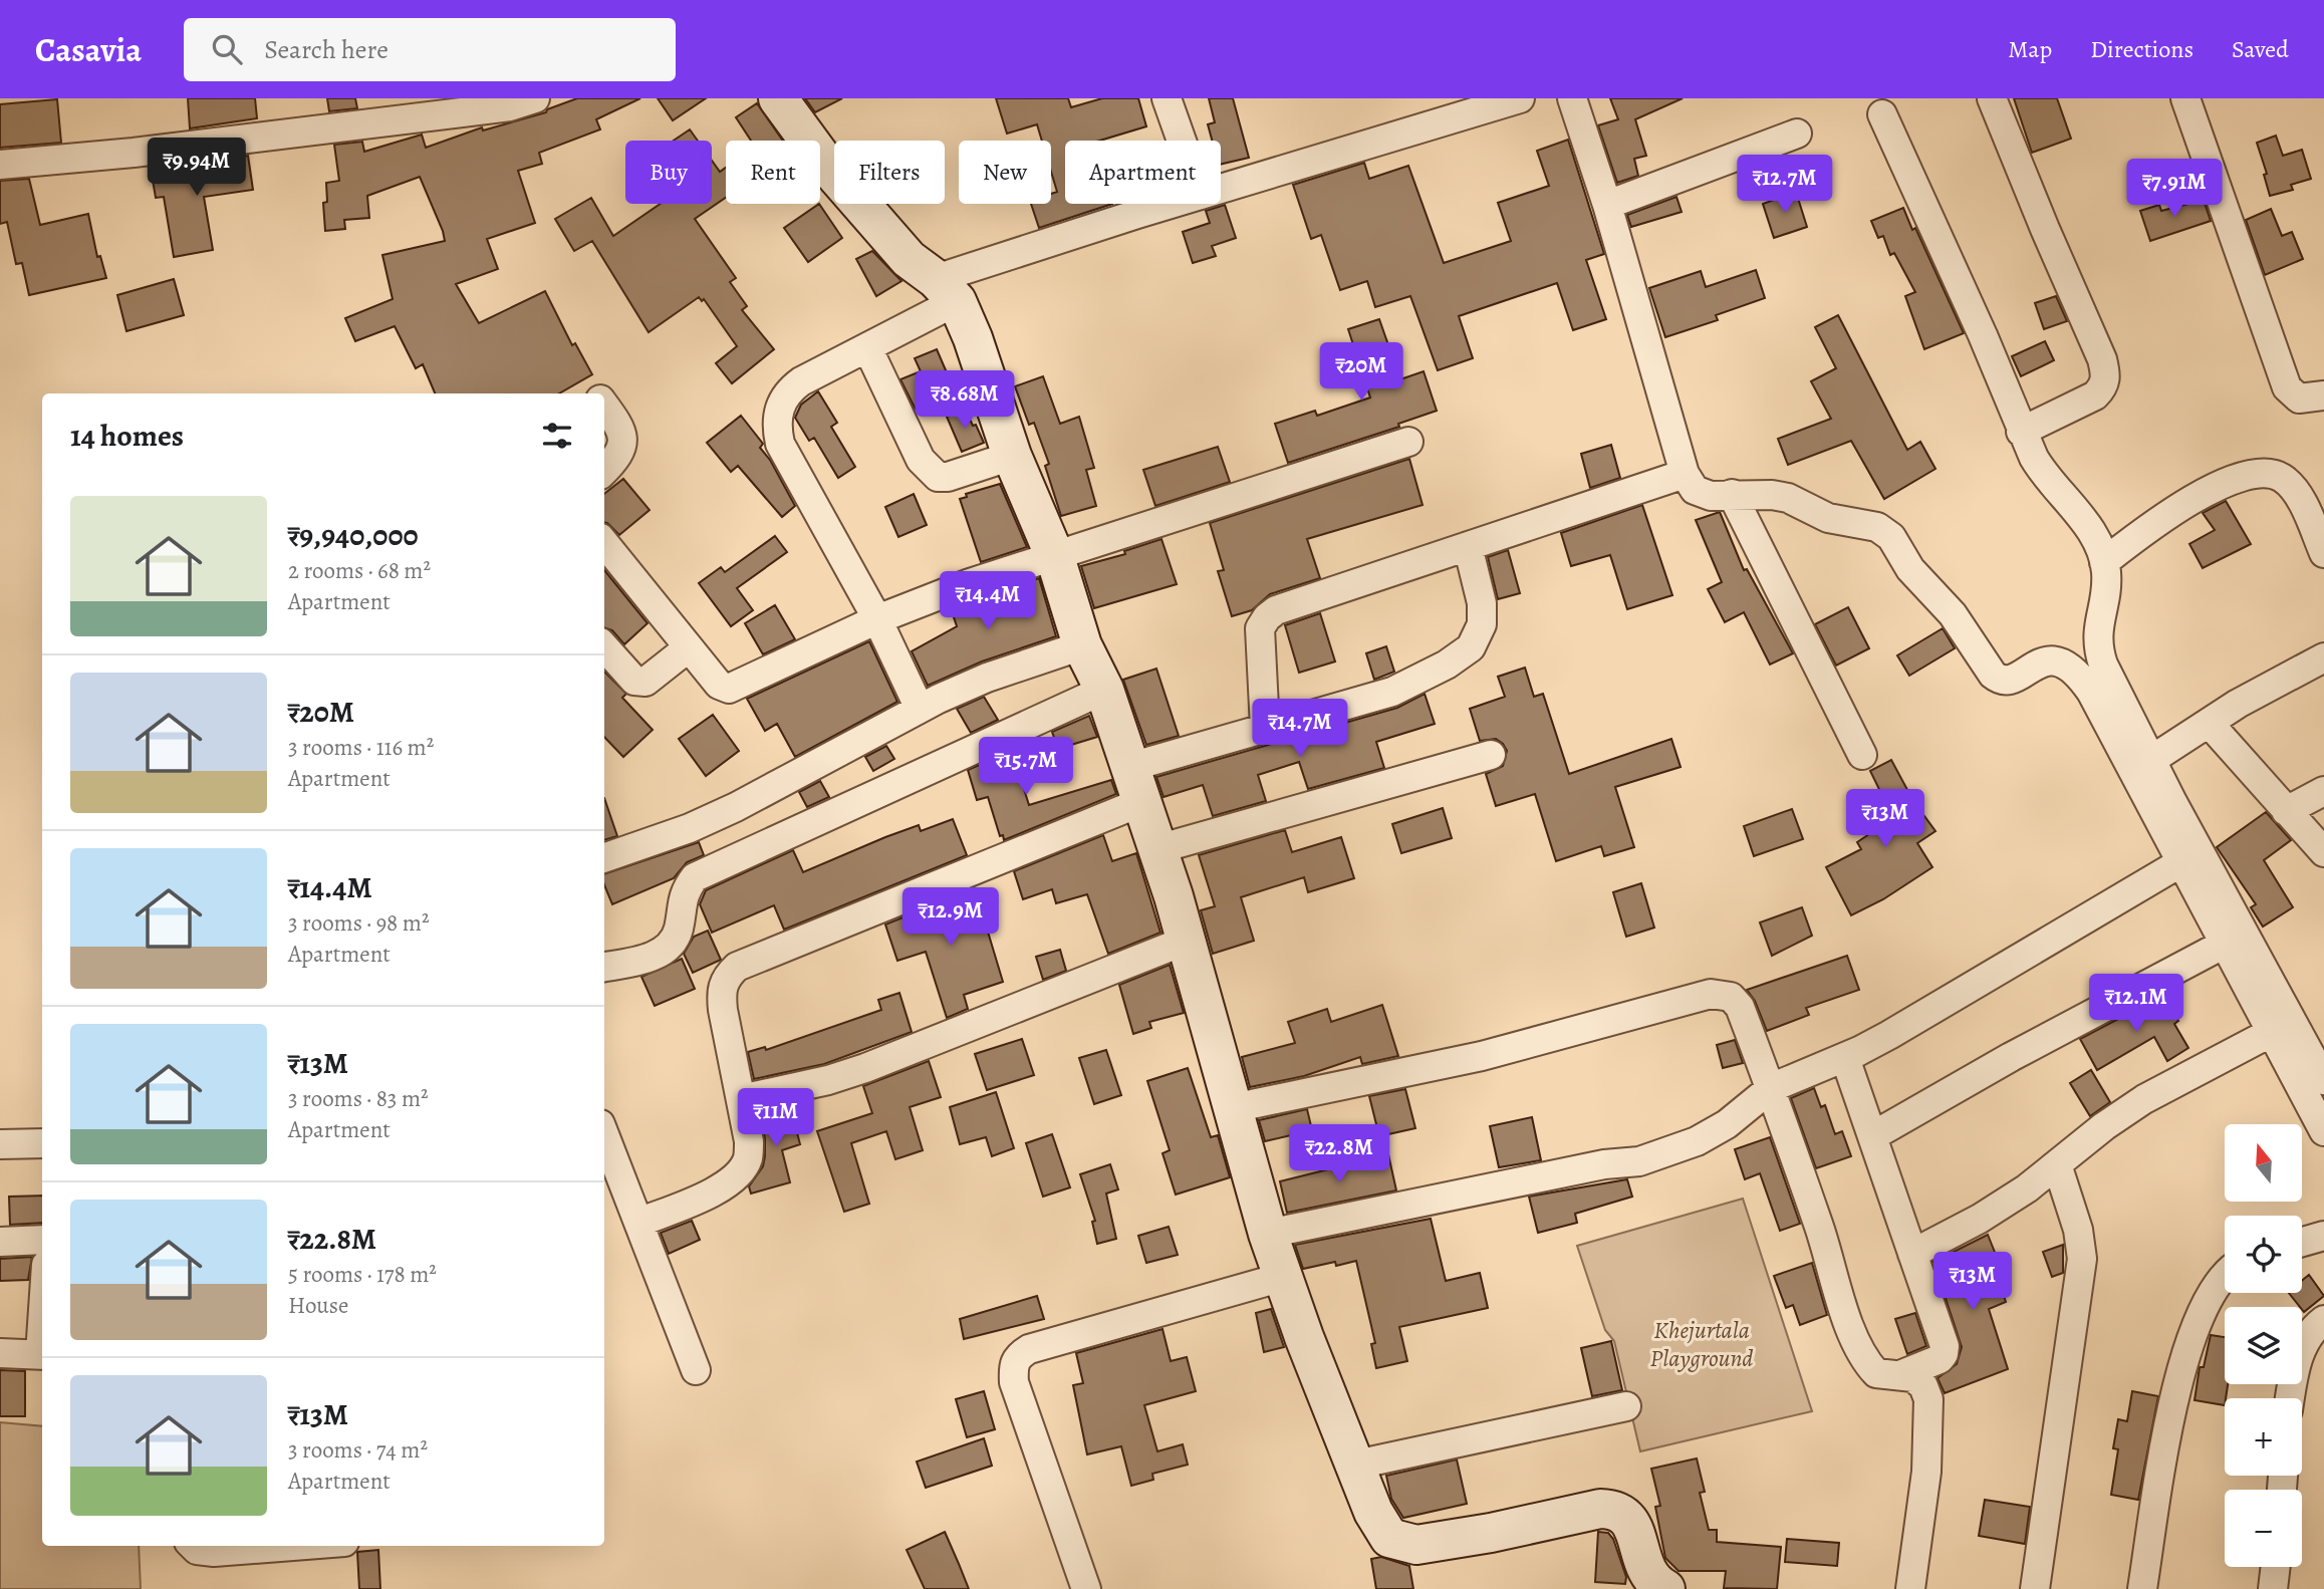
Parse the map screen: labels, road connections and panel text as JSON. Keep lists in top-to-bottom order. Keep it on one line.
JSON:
{"parks":["Khejurtala Playground"],"north":"top","page":{"header":"Casavia","search":"Search here","nav":["Map","Directions","Saved"],"price":["₹9.94M","₹12.7M","₹7.91M","₹20M","₹8.68M","₹14.4M","₹14.7M","₹15.7M","₹13M","₹12.9M","₹12.1M","₹11M","₹22.8M","₹13M"],"chip":["Buy","Rent","Filters","New","Apartment"],"heading":"14 homes","list":[{"name":"₹9,940,000","note":"2 rooms · 68 m² · Apartment"},{"name":"₹20M","note":"3 rooms · 116 m² · Apartment"},{"name":"₹14.4M","note":"3 rooms · 98 m² · Apartment"},{"name":"₹13M","note":"3 rooms · 83 m² · Apartment"},{"name":"₹22.8M","note":"5 rooms · 178 m² · House"},{"name":"₹13M","note":"3 rooms · 74 m² · Apartment"}],"map_buttons":["+","−"]}}
